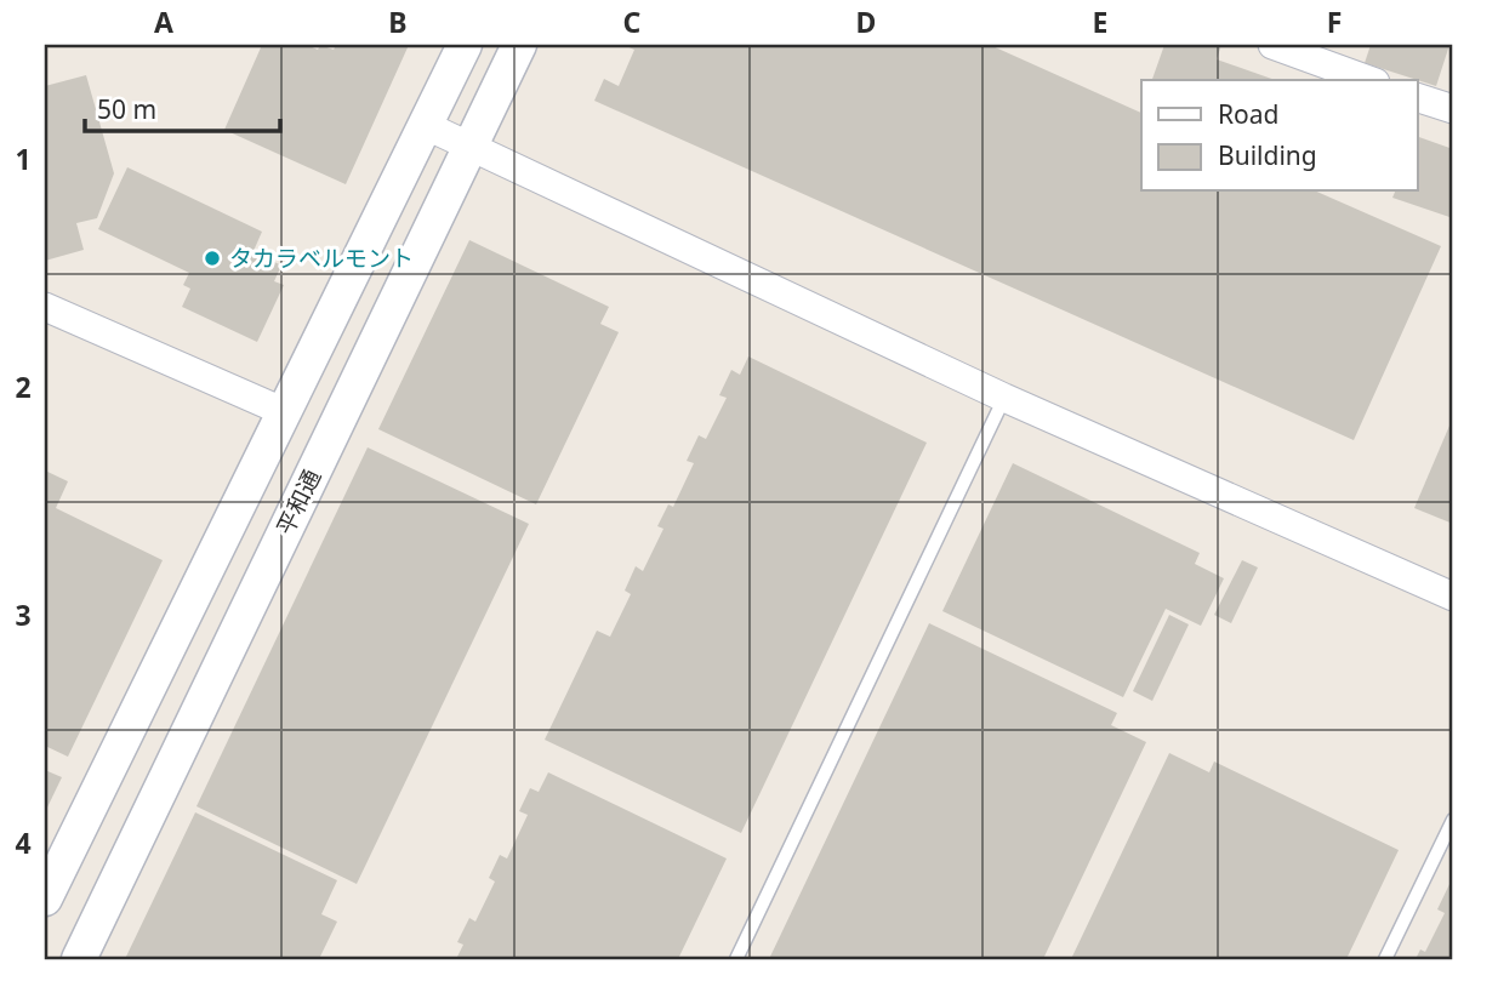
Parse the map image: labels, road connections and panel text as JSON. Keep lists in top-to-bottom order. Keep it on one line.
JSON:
{"streets":{"street":["平和通"]},"places":["タカラベルモント"],"legend":["Road","Building"],"scale_bar":"50 m","grid":{"columns":["A","B","C","D","E","F"],"rows":["1","2","3","4"]}}
